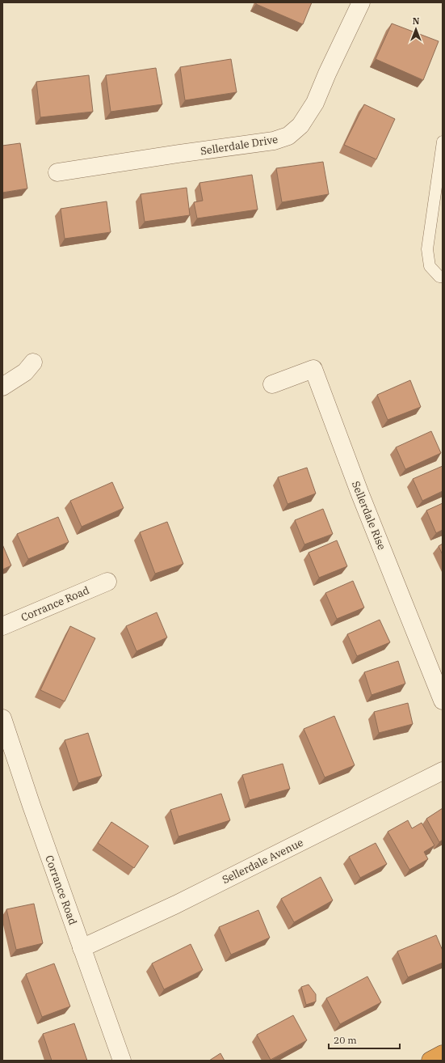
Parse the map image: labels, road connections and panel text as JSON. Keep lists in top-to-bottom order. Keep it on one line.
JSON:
{"streets":{"street":["Sellerdale Drive","Sellerdale Rise","Corrance Road","Sellerdale Avenue"]},"crossings":[["Corrance Road","Sellerdale Avenue"]],"scale_bar":"20 m","north":"top"}
